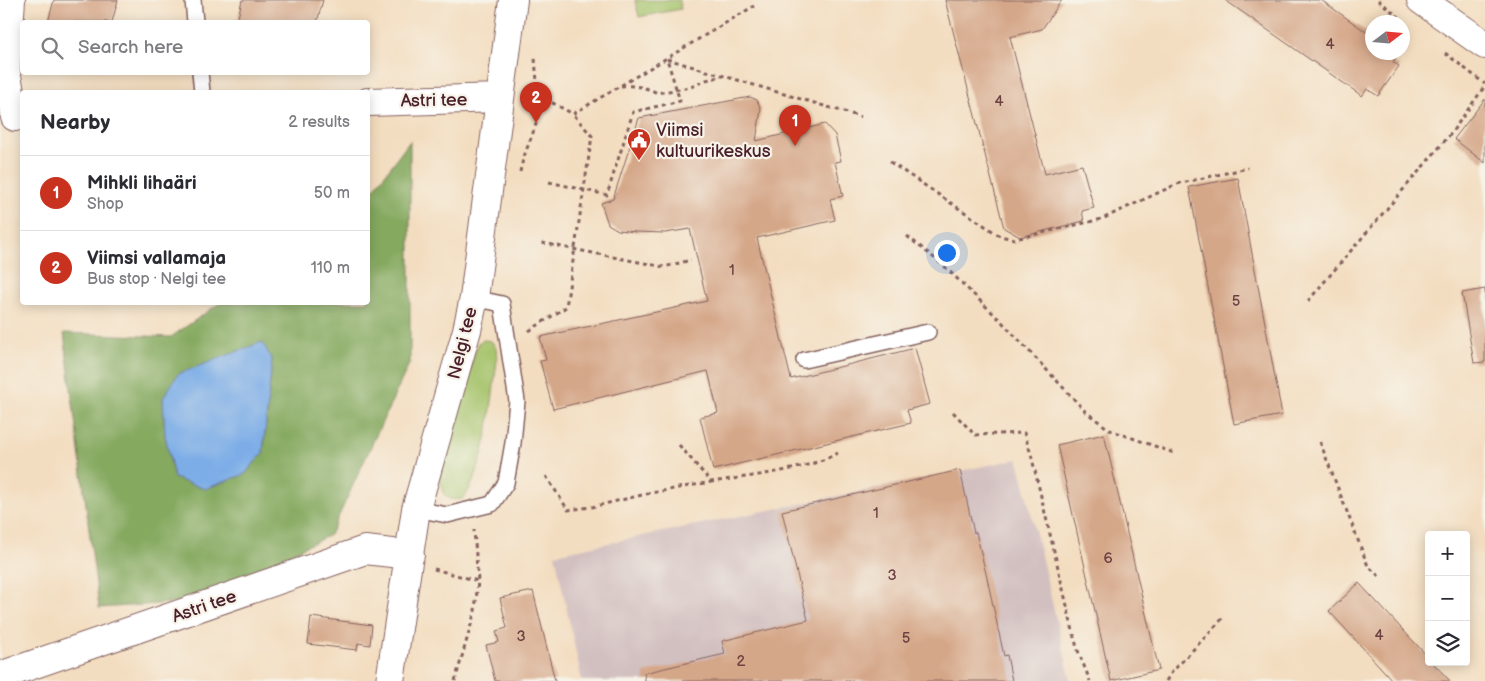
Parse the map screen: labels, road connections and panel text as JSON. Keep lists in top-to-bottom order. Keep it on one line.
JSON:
{"streets":{"street":["Astri tee","Nelgi tee"]},"crossings":[["Astri tee","Nelgi tee"]],"places":{"public building":["Viimsi kultuurikeskus"]},"house_numbers":["4","4","1","5","1","6","3","4","3","5","2"],"north":"right","page":{"search":"Search here","pins":["2","1"],"heading":["Nearby","2 results"],"list":[{"mark":"1","name":"Mihkli lihaäri","note":"Shop","value":"50 m"},{"mark":"2","name":"Viimsi vallamaja","note":"Bus stop · Nelgi tee","value":"110 m"}],"map_buttons":["+","−"]}}
